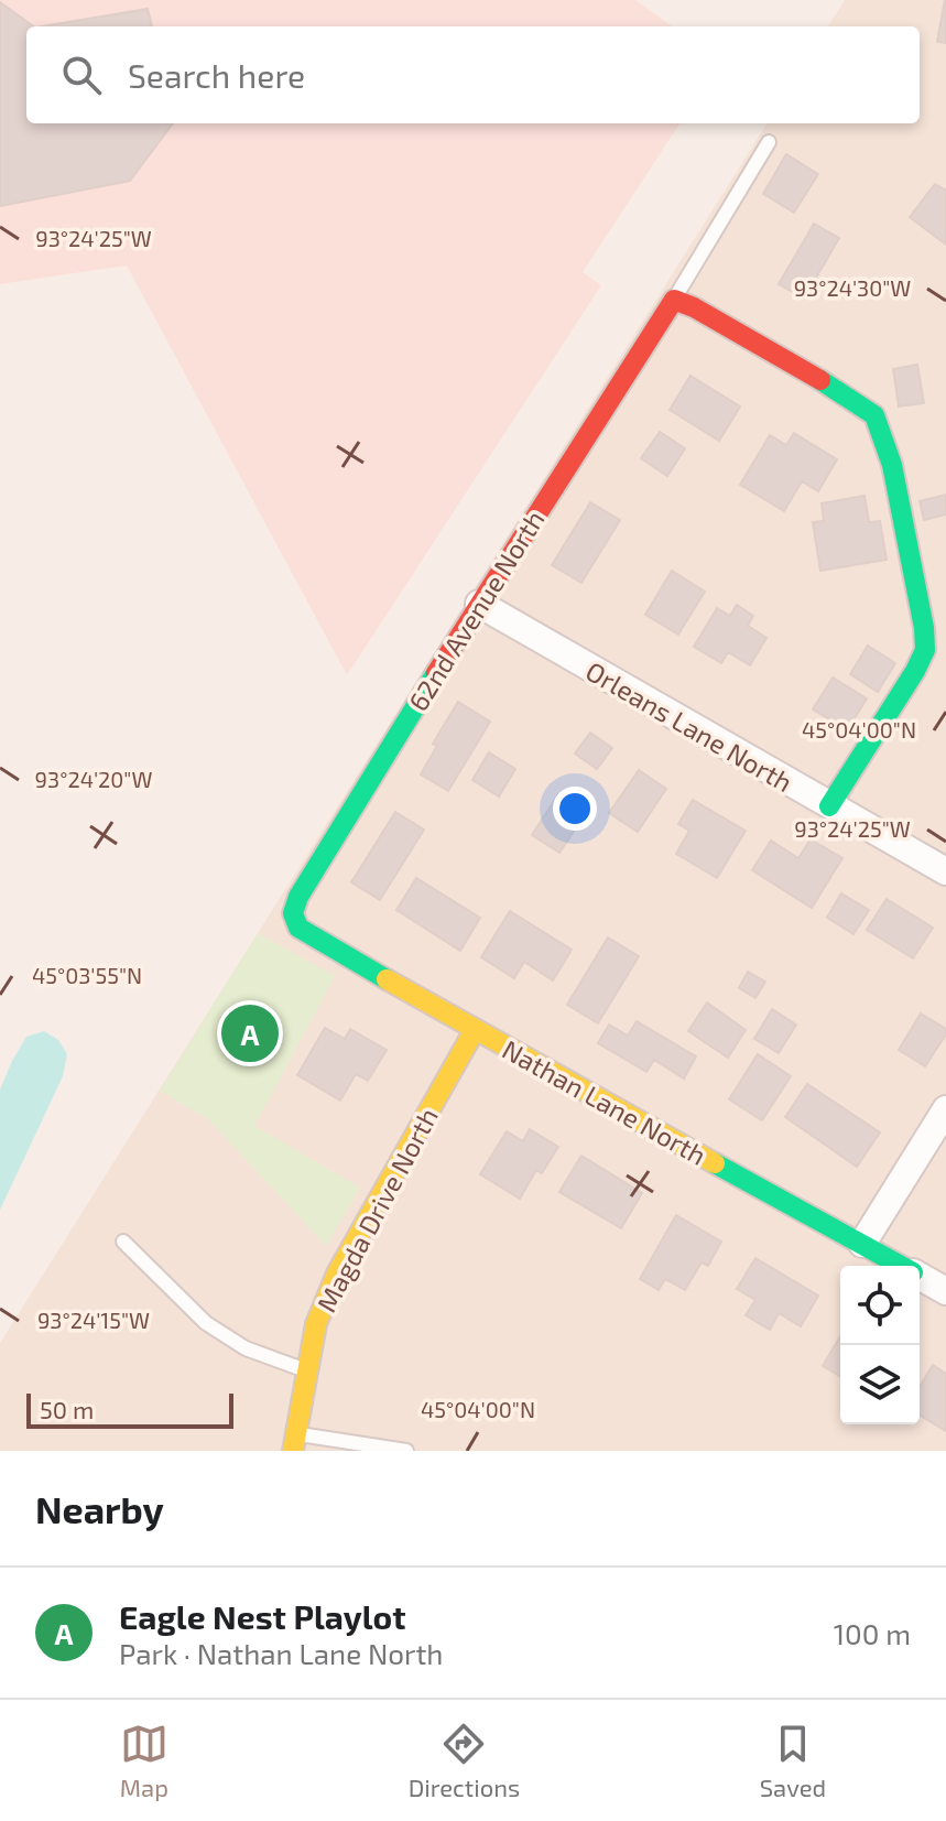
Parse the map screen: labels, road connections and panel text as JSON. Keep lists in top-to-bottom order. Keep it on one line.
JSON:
{"streets":{"street":["62nd Avenue North","Orleans Lane North","Nathan Lane North","Magda Drive North"]},"crossings":[["62nd Avenue North","Orleans Lane North"],["62nd Avenue North","Nathan Lane North"],["Nathan Lane North","Magda Drive North"]],"scale_bar":"50 m","page":{"search":"Search here","pins":"A","scale":"50 m","heading":"Nearby","list":[{"mark":"A","name":"Eagle Nest Playlot","note":"Park · Nathan Lane North","value":"100 m"}],"nav":["Map","Directions","Saved"]},"coordinates":["93°24'25\"W","93°24'30\"W","45°04'00\"N","93°24'20\"W","45°03'55\"N","93°24'15\"W"]}
